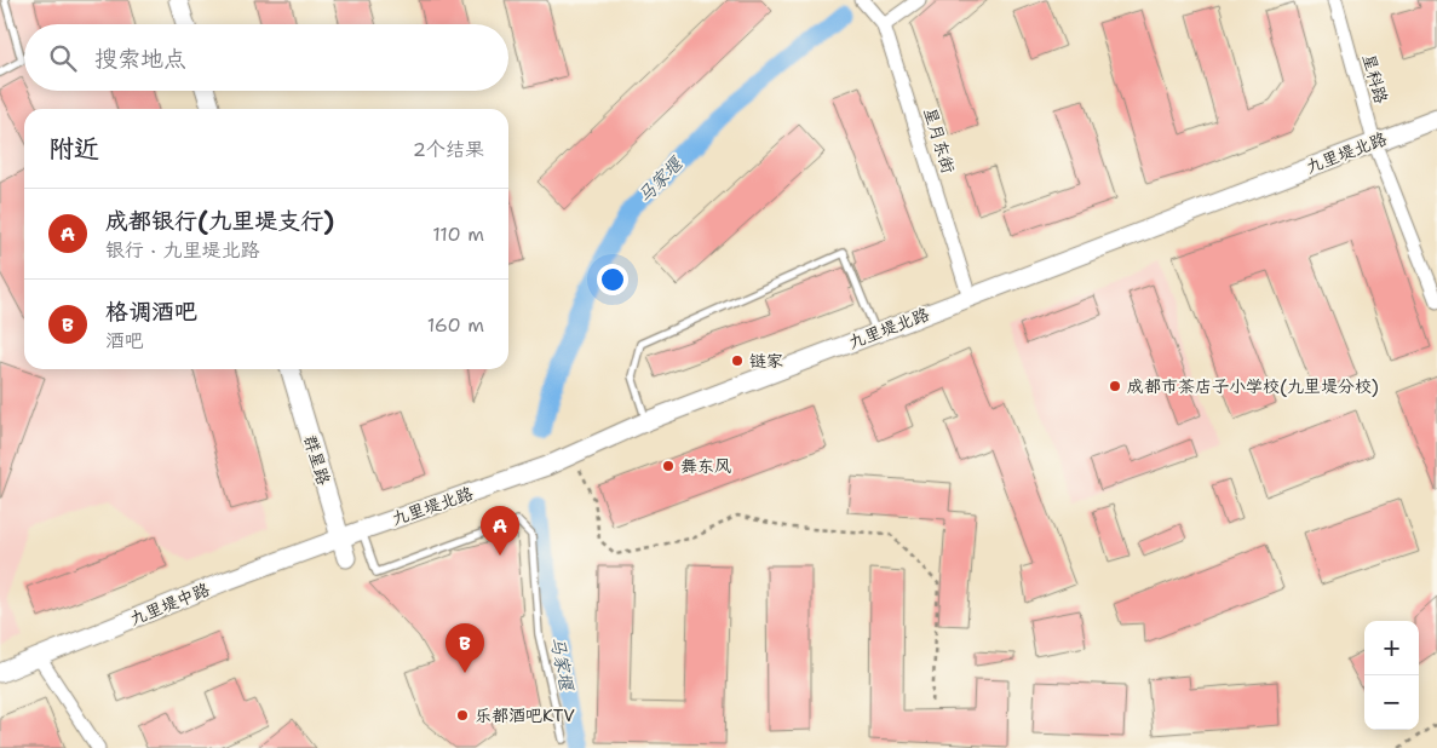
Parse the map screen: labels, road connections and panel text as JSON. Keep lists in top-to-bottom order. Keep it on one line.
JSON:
{"streets":{"street":["星科路","星月东街","九里堤北路","群星路","九里堤中路"]},"crossings":[["星科路","九里堤北路"],["星月东街","九里堤北路"],["九里堤北路","群星路"],["九里堤北路","九里堤中路"],["群星路","九里堤中路"]],"water":["马家堰"],"places":["链家","成都市茶店子小学校(九里堤分校)","舞东风","乐都酒吧KTV"],"page":{"search":"搜索地点","heading":["附近","2个结果"],"list":[{"mark":"A","name":"成都银行(九里堤支行)","note":"银行 · 九里堤北路","value":"110 m"},{"mark":"B","name":"格调酒吧","note":"酒吧","value":"160 m"}],"pins":["A","B"],"map_buttons":["+","−"]}}
